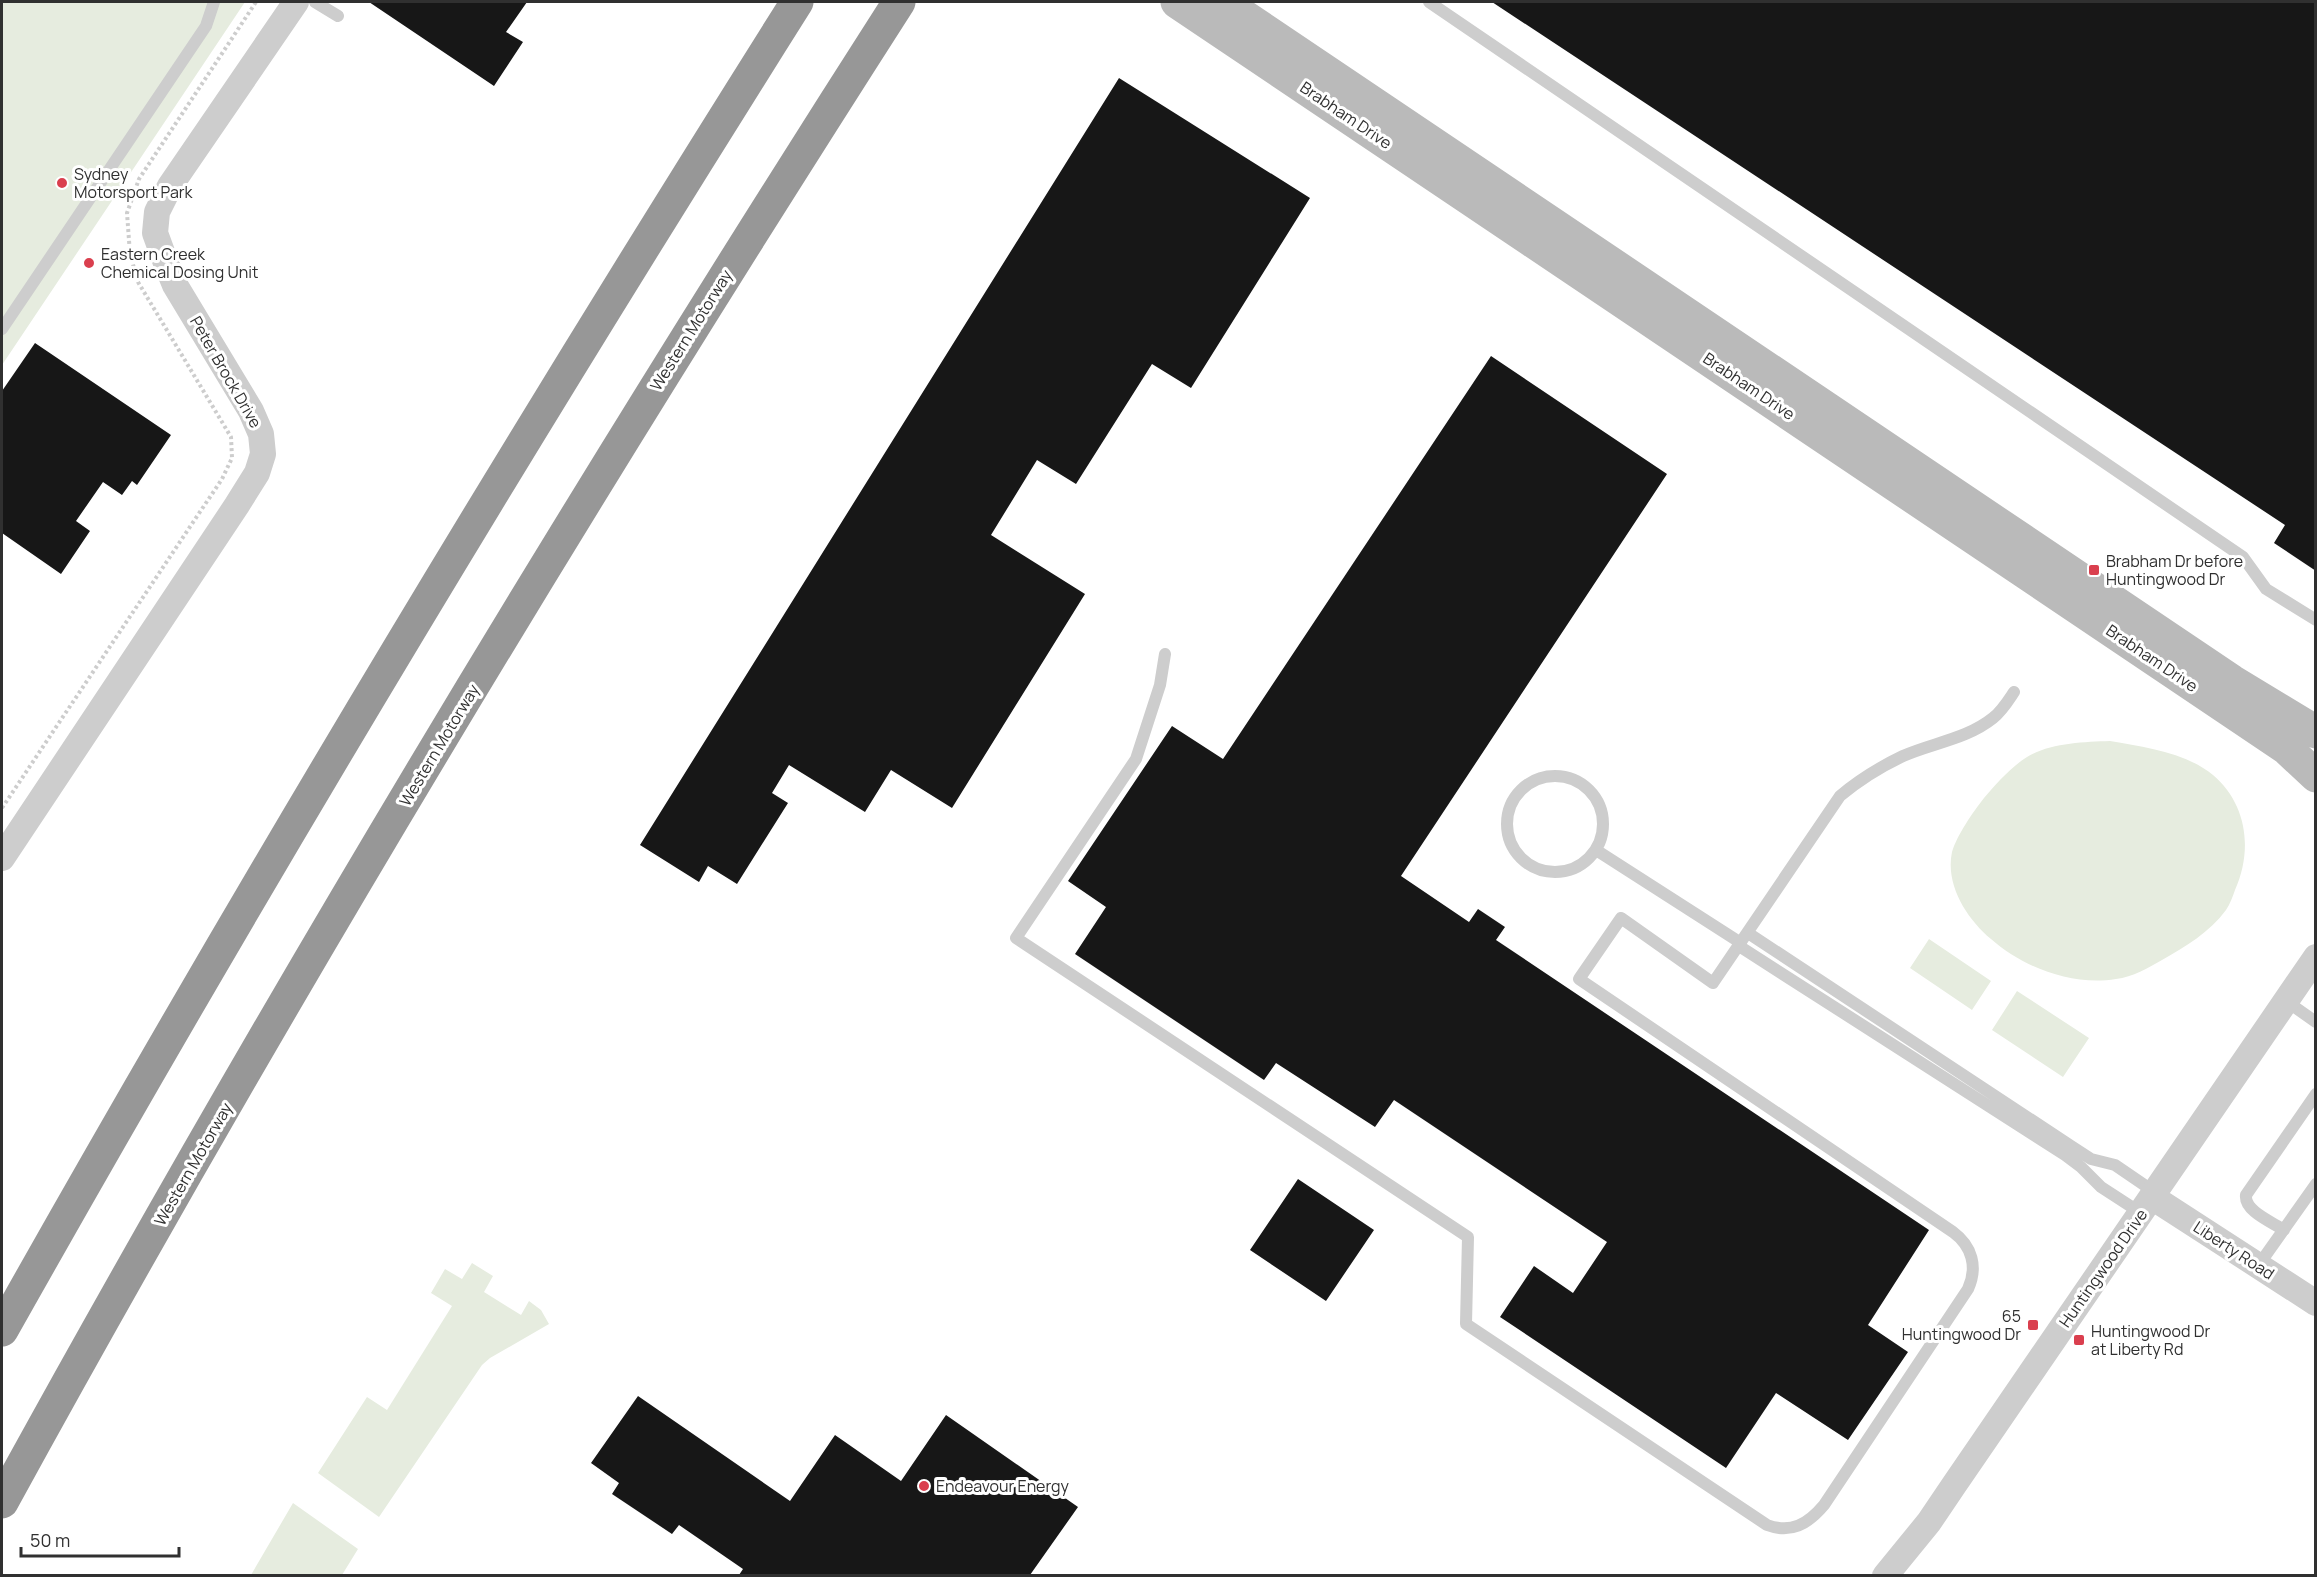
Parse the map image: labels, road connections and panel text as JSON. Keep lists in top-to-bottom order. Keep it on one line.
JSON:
{"streets":{"highway":["Western Motorway"],"main road":["Brabham Drive"],"street":["Peter Brock Drive","Liberty Road","Huntingwood Drive"]},"crossings":[["Liberty Road","Huntingwood Drive"]],"places":{"other":["Sydney Motorsport Park","Eastern Creek Chemical Dosing Unit","Endeavour Energy"],"transit":["Brabham Dr before Huntingwood Dr","65 Huntingwood Dr","Huntingwood Dr at Liberty Rd"]},"scale_bar":"50 m"}
